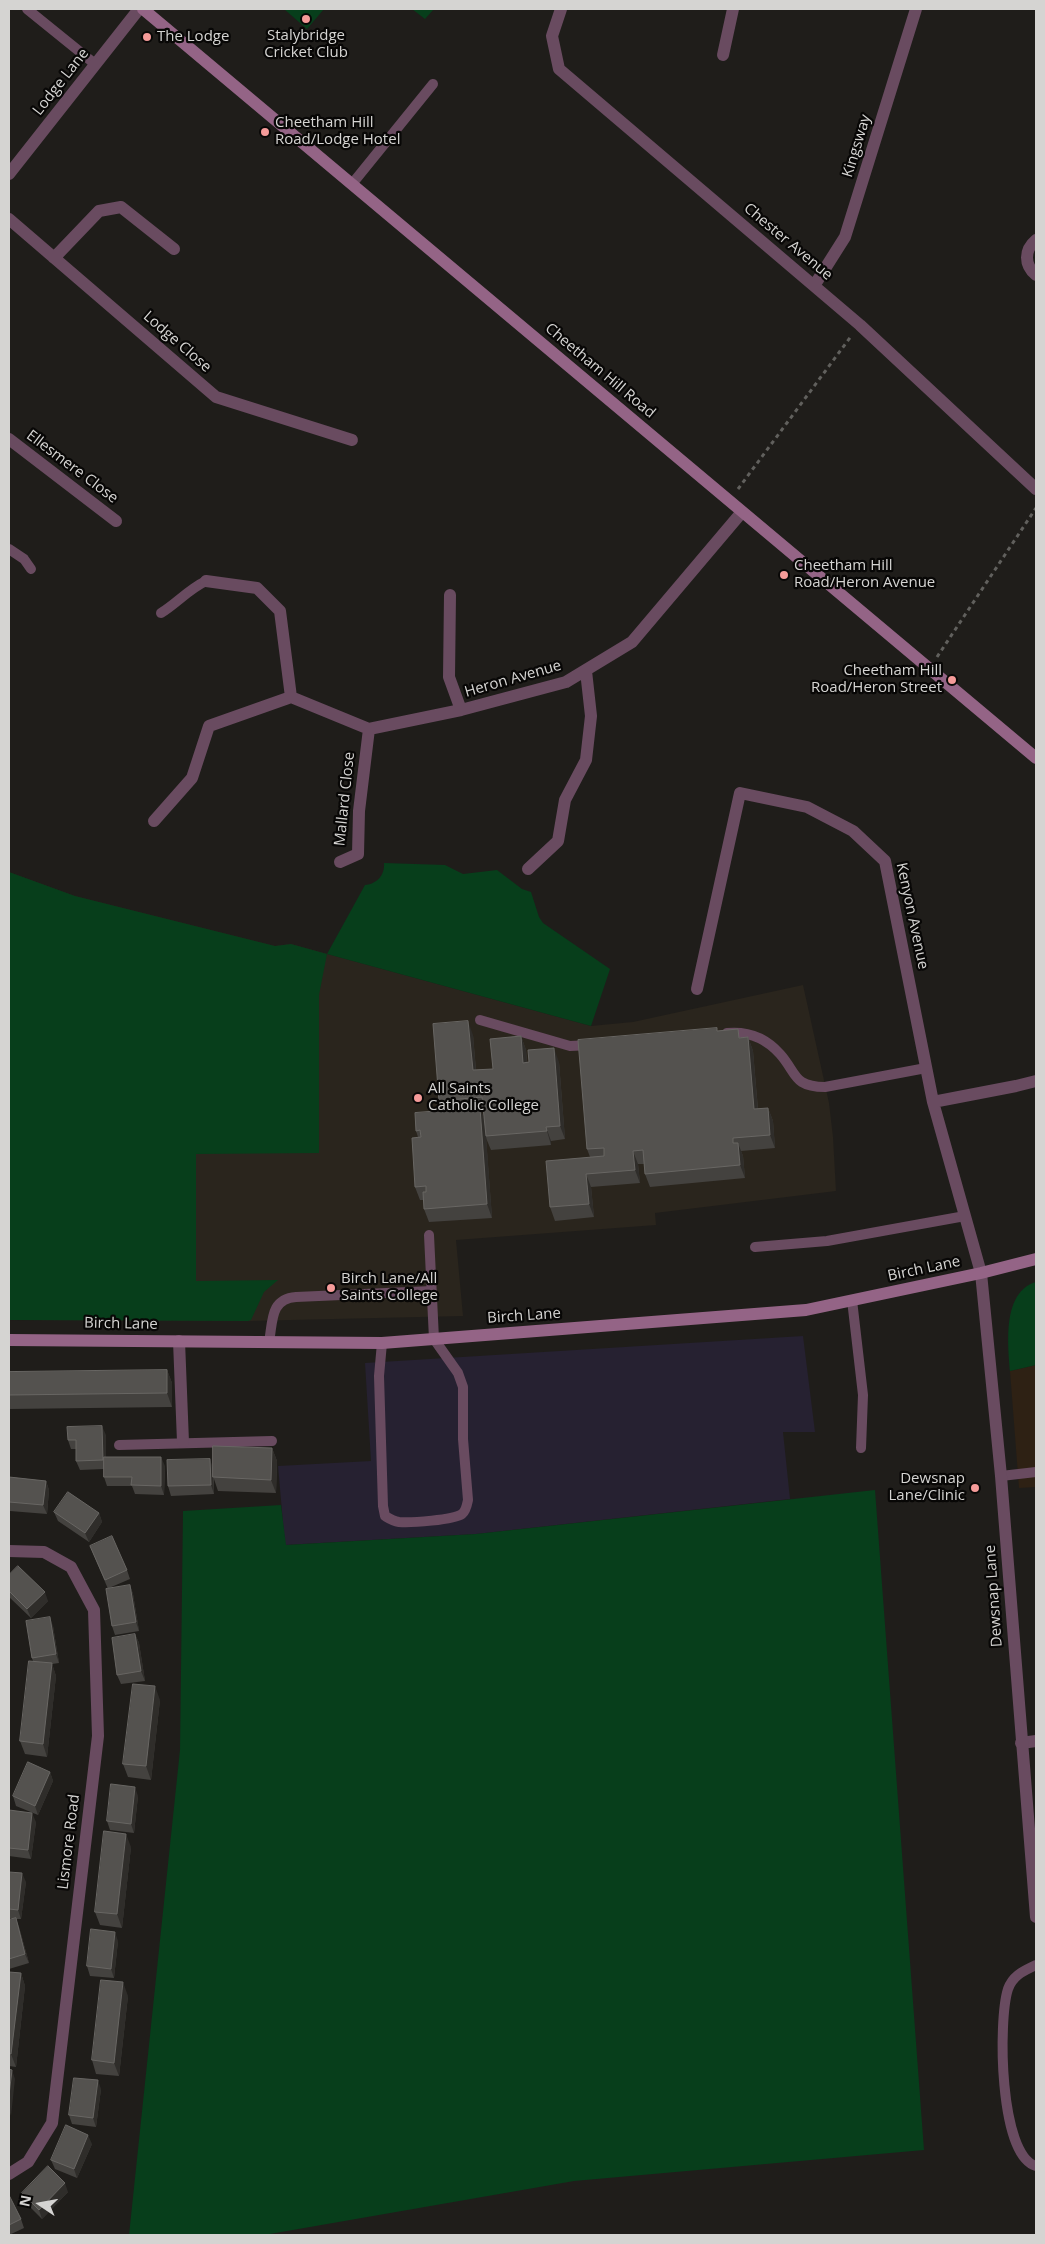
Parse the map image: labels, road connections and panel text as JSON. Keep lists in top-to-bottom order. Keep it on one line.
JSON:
{"streets":{"main road":["Cheetham Hill Road","Birch Lane"],"street":["Lodge Lane","Kingsway","Chester Avenue","Lodge Close","Ellesmere Close","Heron Avenue","Mallard Close","Kenyon Avenue","Dewsnap Lane","Lismore Road"]},"crossings":[["Lodge Lane","Cheetham Hill Road"],["Kingsway","Chester Avenue"],["Cheetham Hill Road","Heron Avenue"],["Heron Avenue","Mallard Close"],["Kenyon Avenue","Birch Lane"],["Kenyon Avenue","Dewsnap Lane"],["Birch Lane","Dewsnap Lane"]],"places":["Stalybridge Cricket Club","The Lodge","Cheetham Hill Road/Lodge Hotel","Cheetham Hill Road/Heron Avenue","Cheetham Hill Road/Heron Street","All Saints Catholic College","Birch Lane/All Saints College","Dewsnap Lane/Clinic"],"north":"left"}
